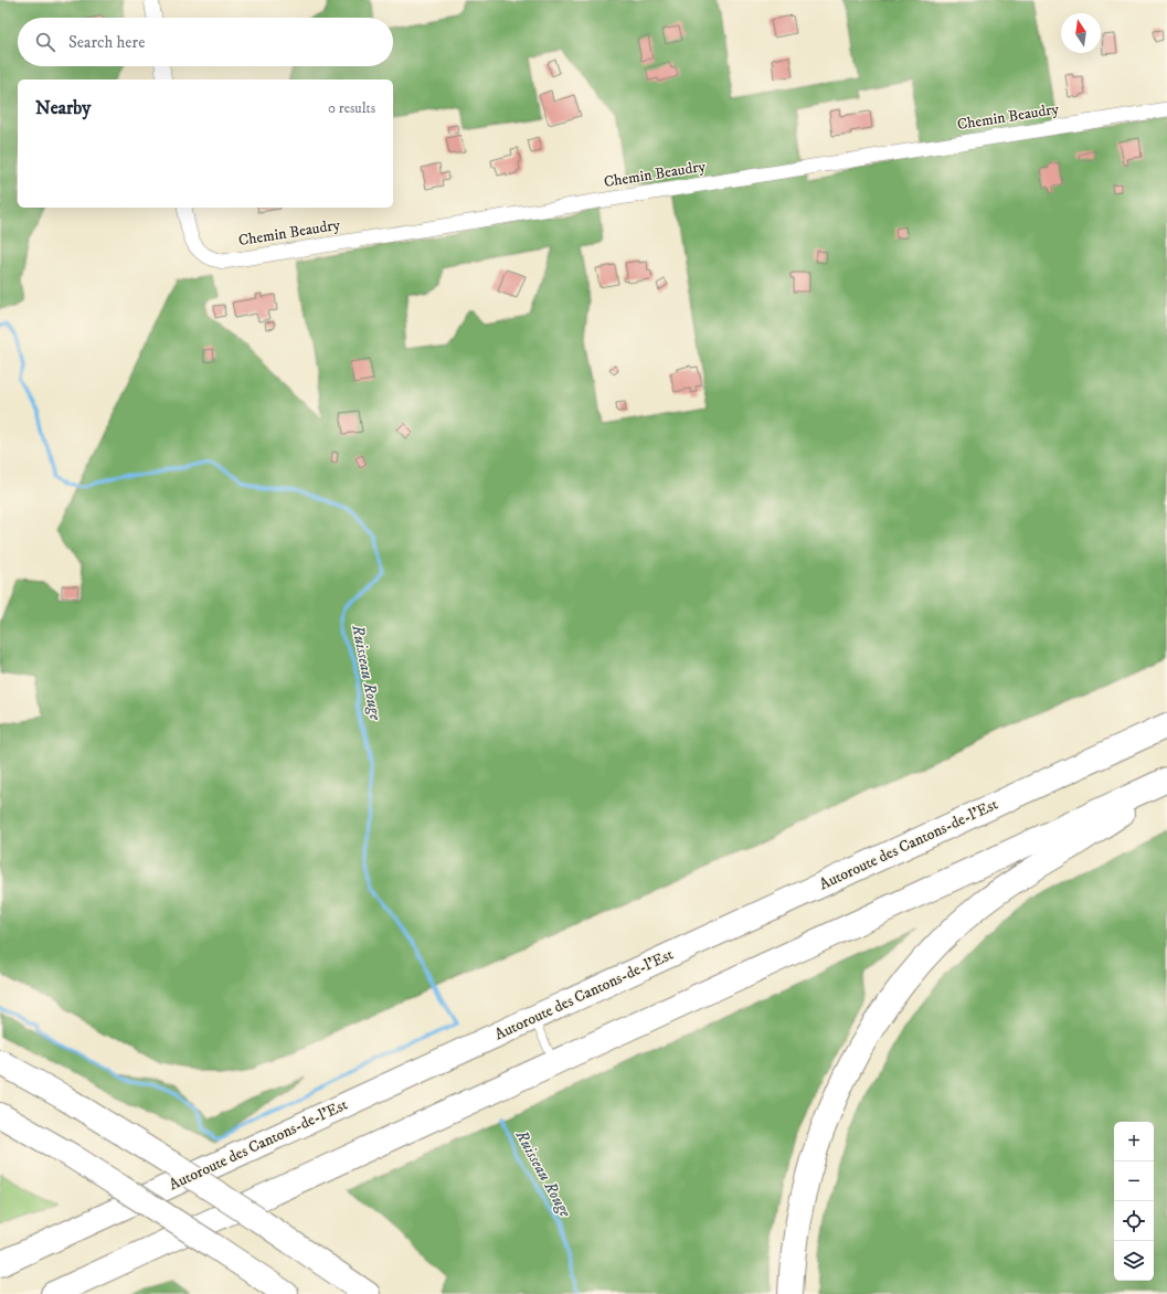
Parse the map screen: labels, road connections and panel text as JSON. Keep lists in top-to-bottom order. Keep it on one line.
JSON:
{"streets":{"highway":["Autoroute des Cantons-de-l'Est"],"street":["Chemin Beaudry"]},"water":["Ruisseau Rouge"],"north":"top","page":{"search":"Search here","heading":["Nearby","0 results"],"map_buttons":["+","−"]}}
